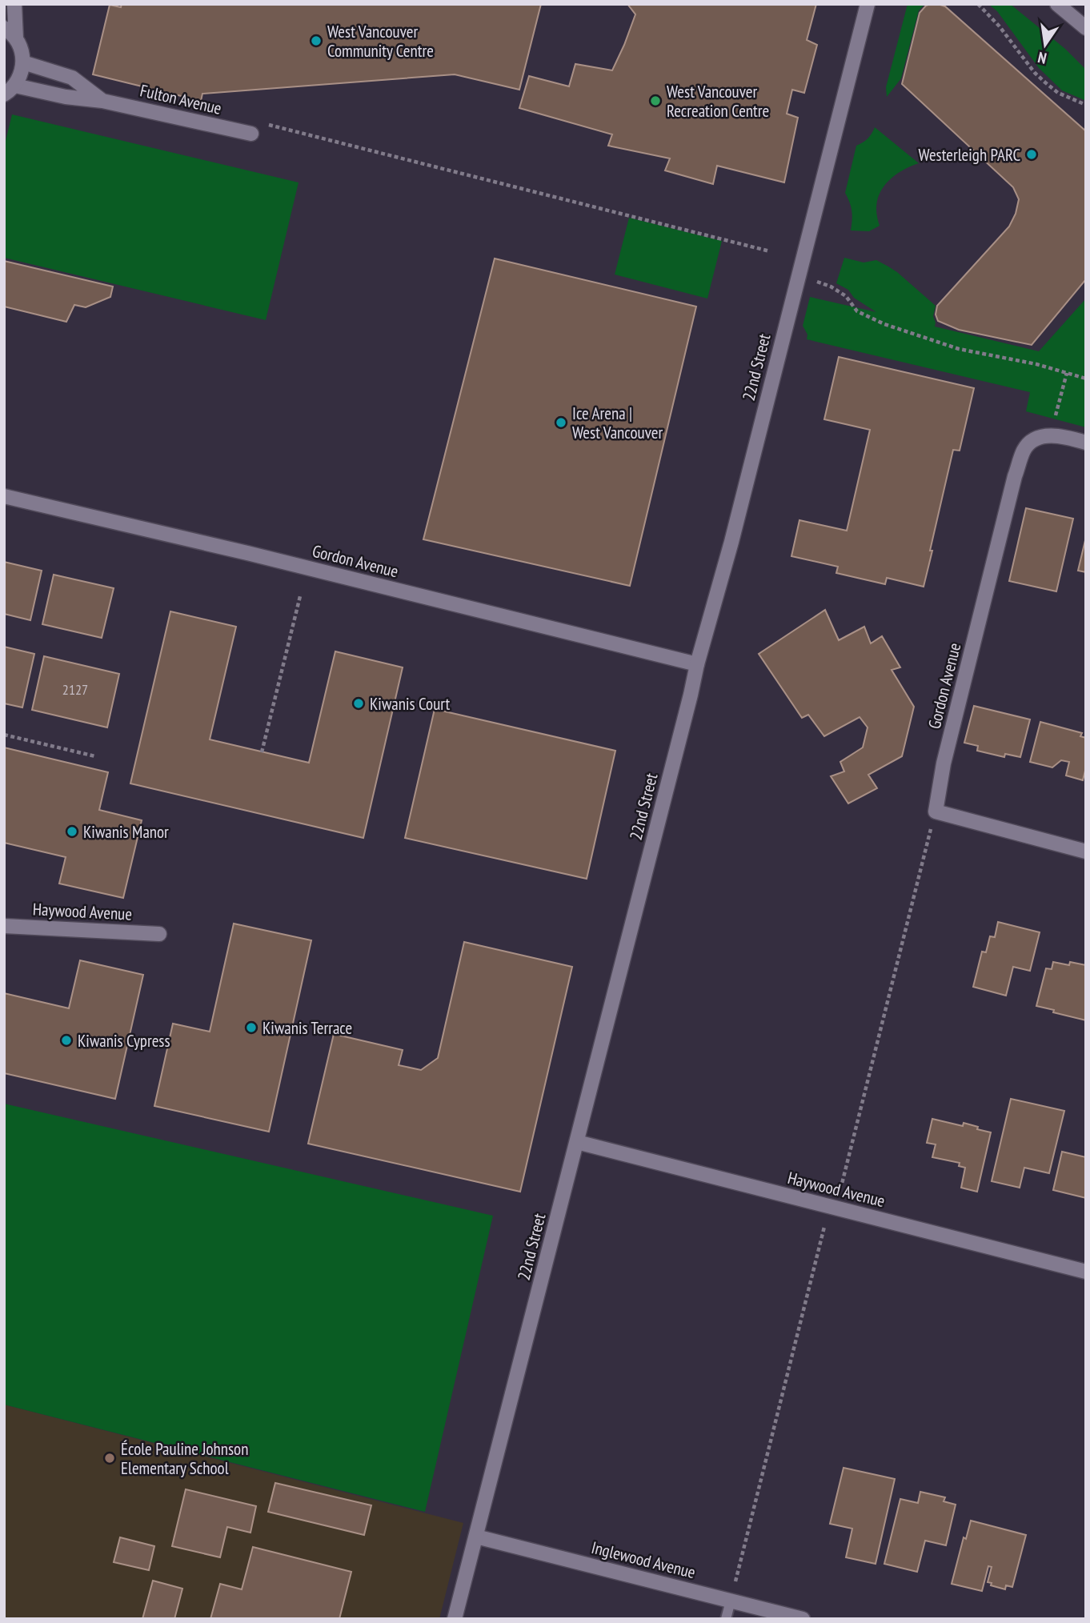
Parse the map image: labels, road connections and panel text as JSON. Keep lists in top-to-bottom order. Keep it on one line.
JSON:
{"streets":{"street":["Fulton Avenue","22nd Street","Gordon Avenue","Haywood Avenue","Inglewood Avenue"]},"crossings":[["22nd Street","Gordon Avenue"],["22nd Street","Haywood Avenue"],["22nd Street","Inglewood Avenue"]],"places":["West Vancouver Community Centre","West Vancouver Recreation Centre","Westerleigh PARC","Ice Arena | West Vancouver","Kiwanis Court","Kiwanis Manor","Kiwanis Terrace","Kiwanis Cypress","École Pauline Johnson Elementary School"],"house_numbers":["2127"],"north":"bottom"}
